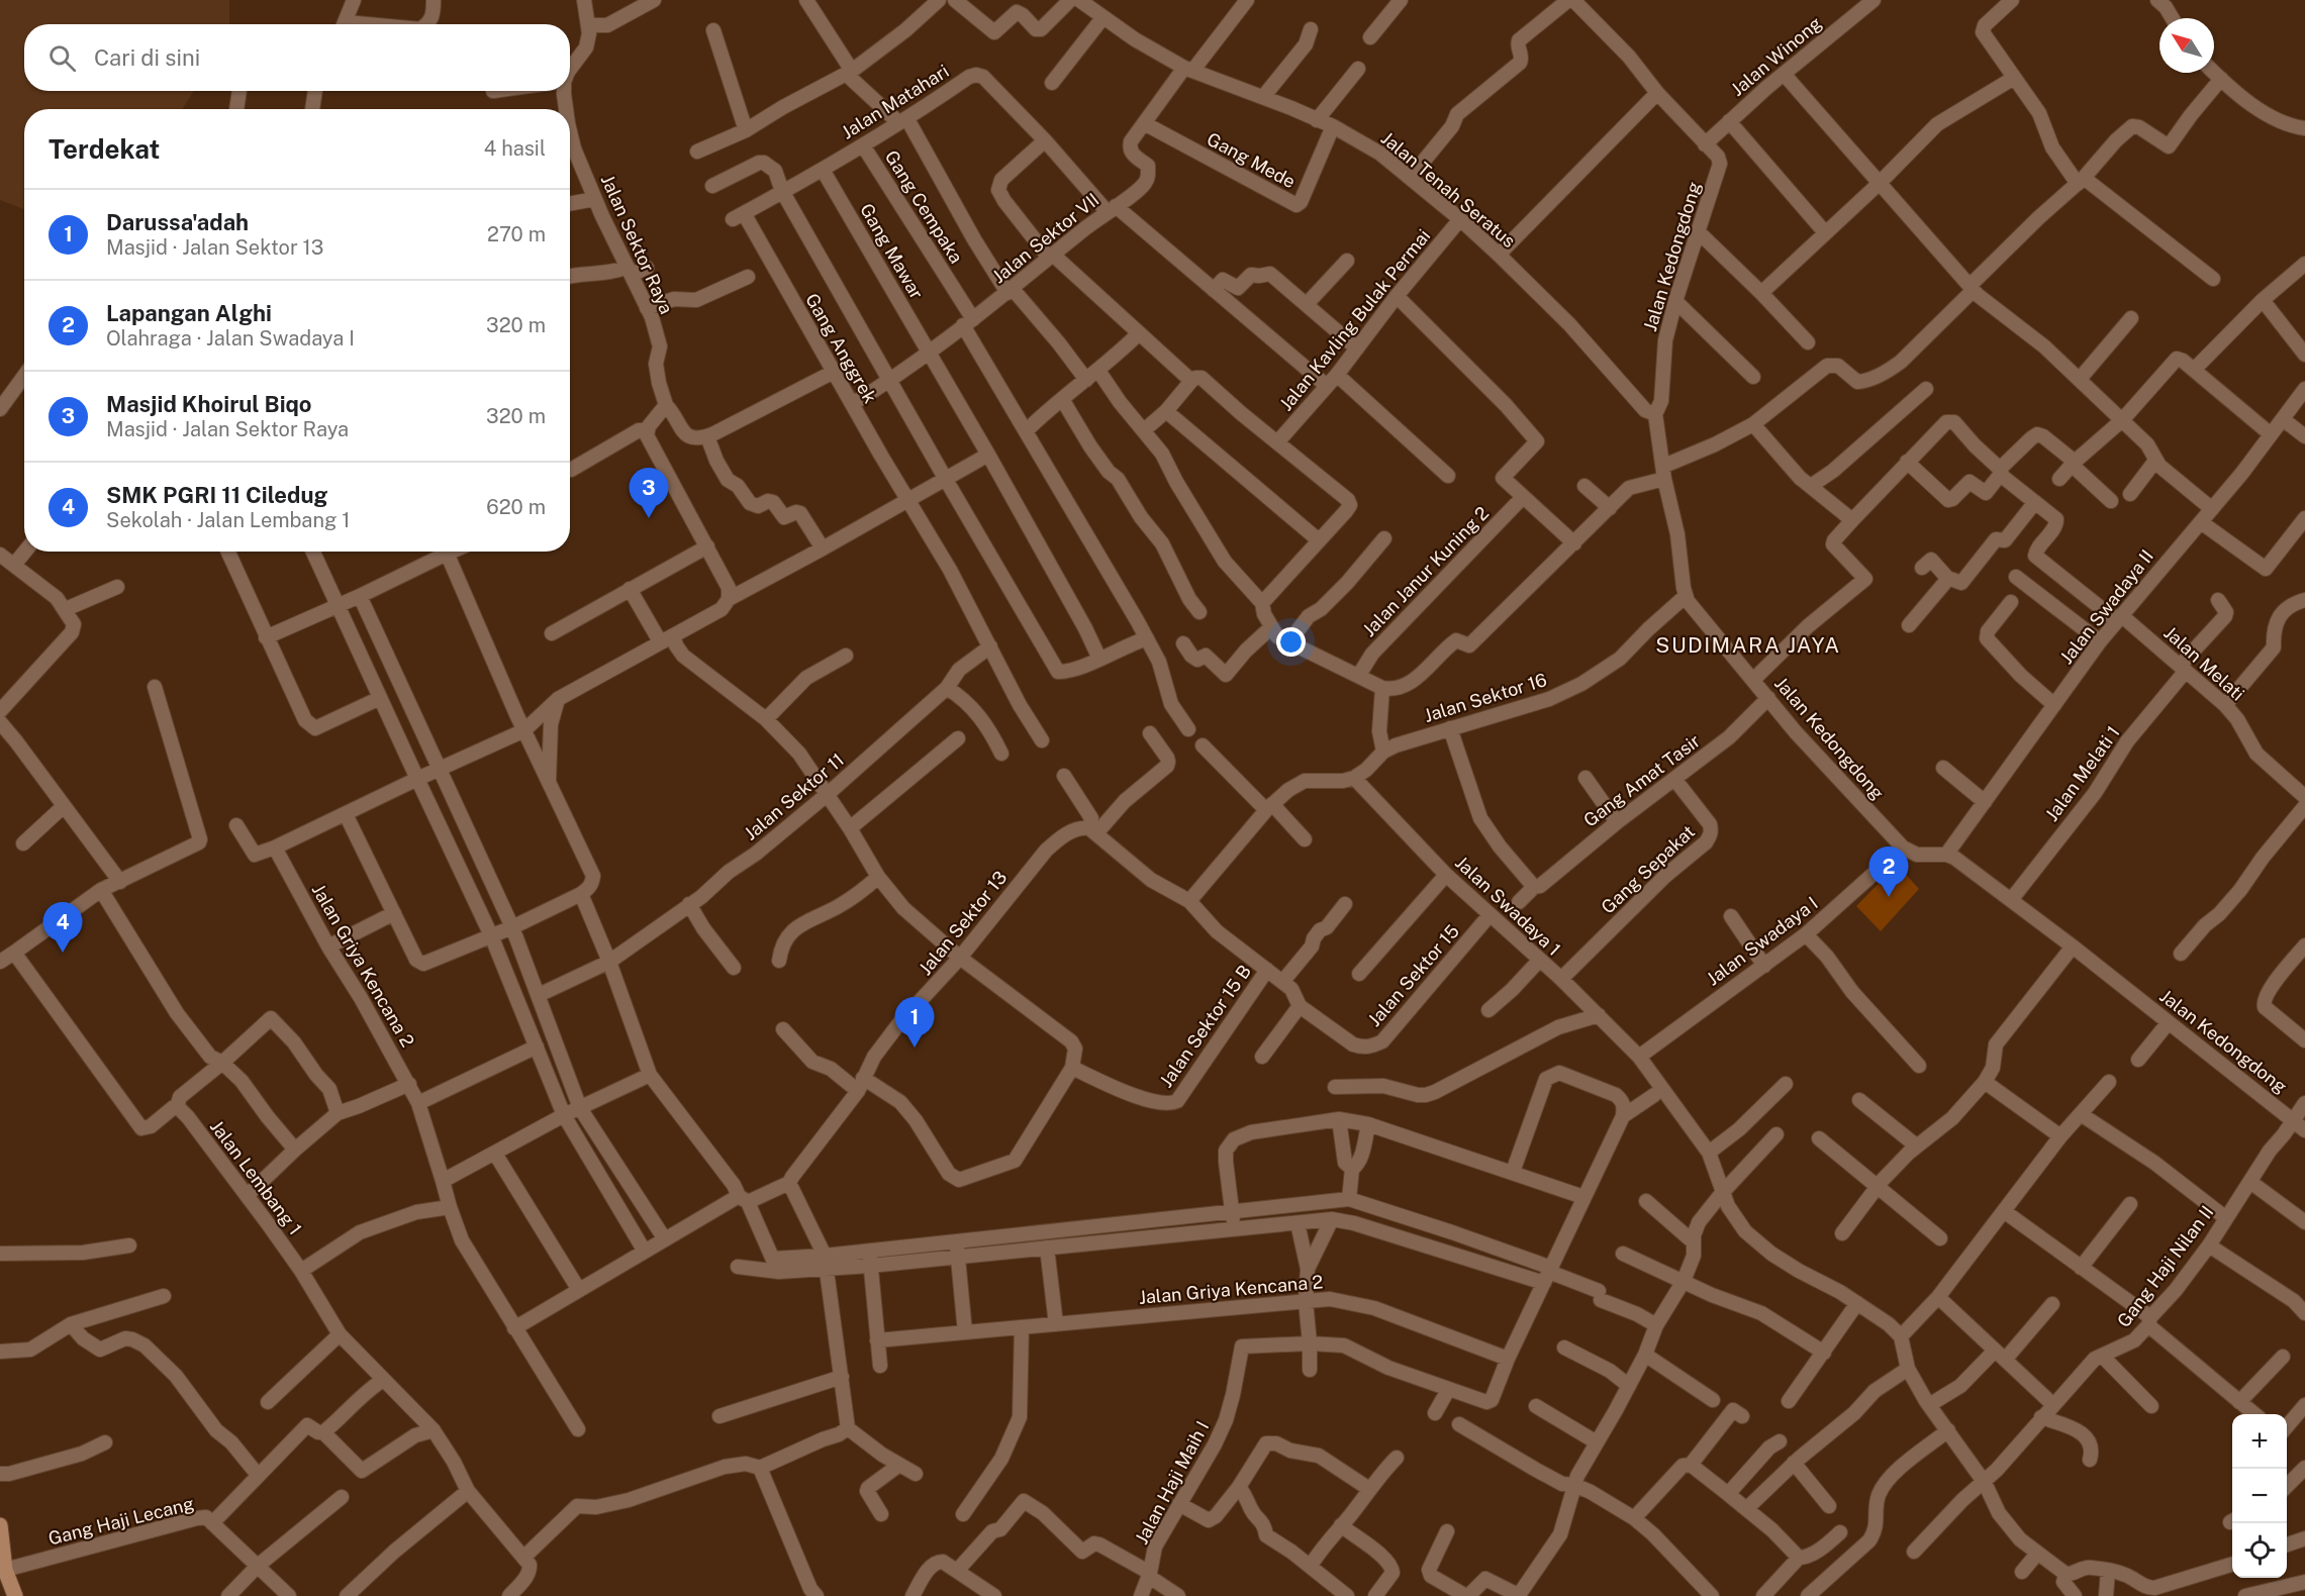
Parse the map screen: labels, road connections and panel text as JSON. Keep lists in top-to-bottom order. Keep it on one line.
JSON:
{"streets":{"street":["Jalan Winong","Jalan Matahari","Gang Mede","Jalan Tenah Seratus","Gang Cempaka","Jalan Sektor VII","Jalan Sektor Raya","Gang Mawar","Jalan Kedongdong","Jalan Kavling Bulak Permai","Gang Anggrek","Jalan Janur Kuning 2","Jalan Swadaya II","Jalan Melati","Jalan Sektor 16","Jalan Melati 1","Gang Amat Tasir","Jalan Sektor 11","Gang Sepakat","Jalan Swadaya 1","Jalan Sektor 13","Jalan Swadaya I","Jalan Griya Kencana 2","Jalan Sektor 15","Jalan Sektor 15 B","Jalan Lembang 1","Gang Haji Nilan II","Jalan Haji Maih I","Gang Haji Lecang"]},"crossings":[["Jalan Winong","Jalan Kedongdong"],["Jalan Matahari","Gang Cempaka"],["Jalan Matahari","Jalan Sektor VII"],["Jalan Matahari","Gang Mawar"],["Jalan Matahari","Jalan Kavling Bulak Permai"],["Jalan Matahari","Gang Anggrek"],["Gang Mede","Jalan Tenah Seratus"],["Gang Mede","Jalan Sektor VII"],["Jalan Tenah Seratus","Jalan Sektor VII"],["Jalan Tenah Seratus","Jalan Kedongdong"],["Jalan Tenah Seratus","Jalan Kavling Bulak Permai"],["Gang Cempaka","Jalan Sektor VII"],["Jalan Sektor VII","Gang Mawar"],["Jalan Sektor VII","Gang Anggrek"],["Jalan Kedongdong","Jalan Swadaya II"],["Jalan Kedongdong","Jalan Sektor 16"],["Jalan Kedongdong","Jalan Melati 1"],["Jalan Kedongdong","Gang Amat Tasir"],["Jalan Kedongdong","Jalan Swadaya I"],["Jalan Kedongdong","Gang Haji Nilan II"],["Gang Anggrek","Jalan Sektor 11"],["Jalan Swadaya II","Jalan Melati"],["Jalan Melati","Jalan Melati 1"],["Jalan Sektor 16","Jalan Swadaya 1"],["Gang Amat Tasir","Gang Sepakat"],["Gang Sepakat","Jalan Swadaya 1"],["Jalan Swadaya 1","Jalan Swadaya I"],["Jalan Swadaya 1","Jalan Sektor 15"],["Jalan Sektor 15","Jalan Sektor 15 B"]],"districts":["SUDIMARA JAYA"],"north":"top left","page":{"search":"Cari di sini","heading":["Terdekat","4 hasil"],"list":[{"mark":"1","name":"Darussa'adah","note":"Masjid · Jalan Sektor 13","value":"270 m"},{"mark":"2","name":"Lapangan Alghi","note":"Olahraga · Jalan Swadaya I","value":"320 m"},{"mark":"3","name":"Masjid Khoirul Biqo","note":"Masjid · Jalan Sektor Raya","value":"320 m"},{"mark":"4","name":"SMK PGRI 11 Ciledug","note":"Sekolah · Jalan Lembang 1","value":"620 m"}],"pins":["3","2","4","1"],"map_buttons":["+","−"]}}
